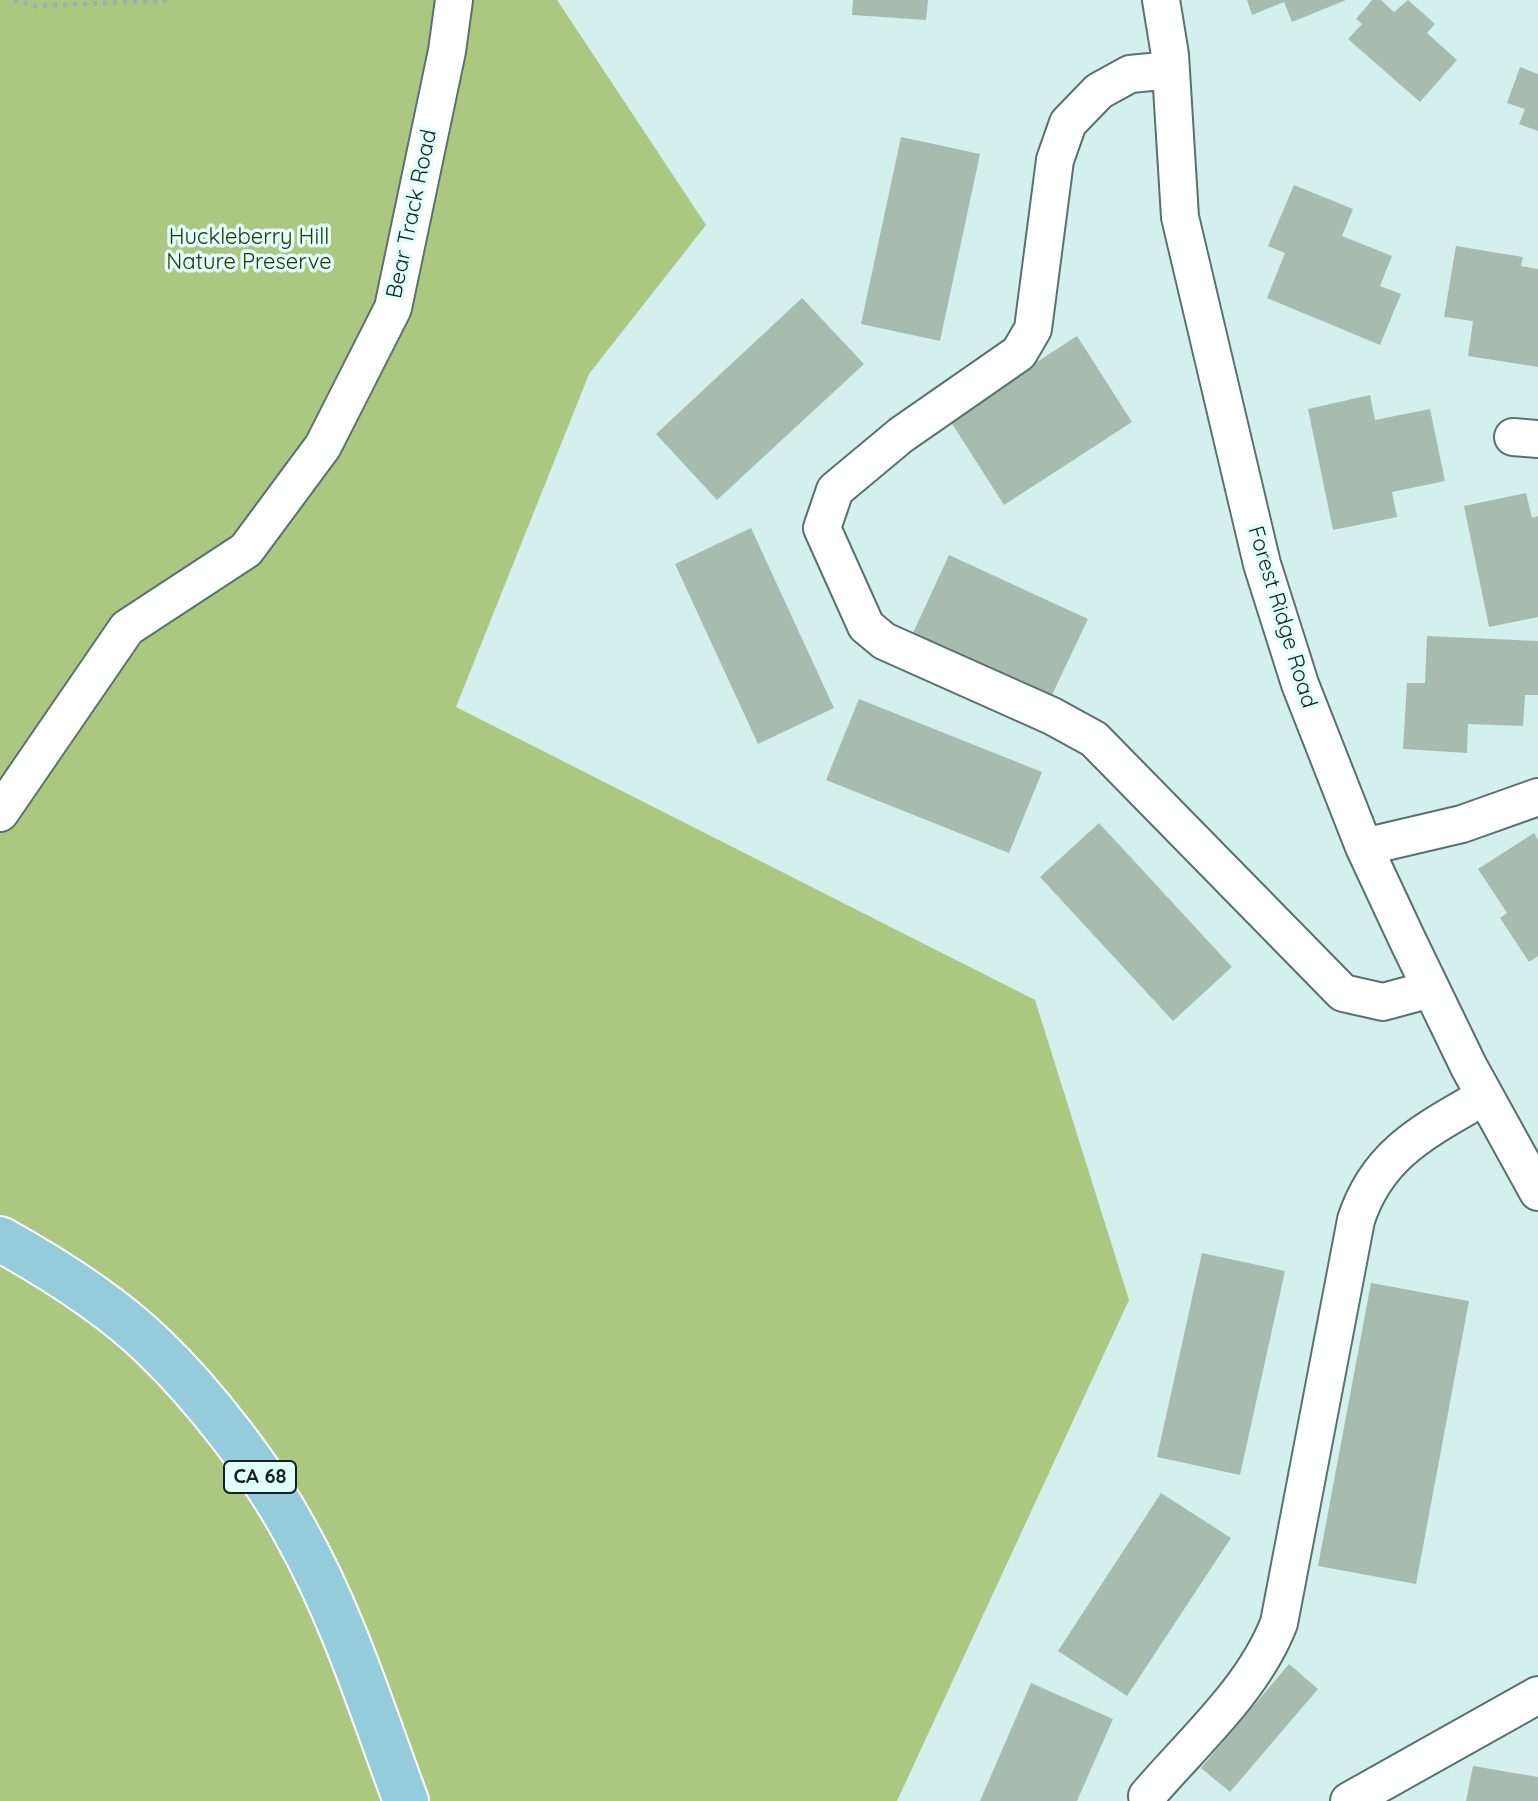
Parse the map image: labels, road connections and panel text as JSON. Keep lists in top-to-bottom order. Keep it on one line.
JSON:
{"streets":{"main road":["CA 68"],"street":["Bear Track Road","Forest Ridge Road"]},"parks":["Huckleberry Hill Nature Preserve"]}
